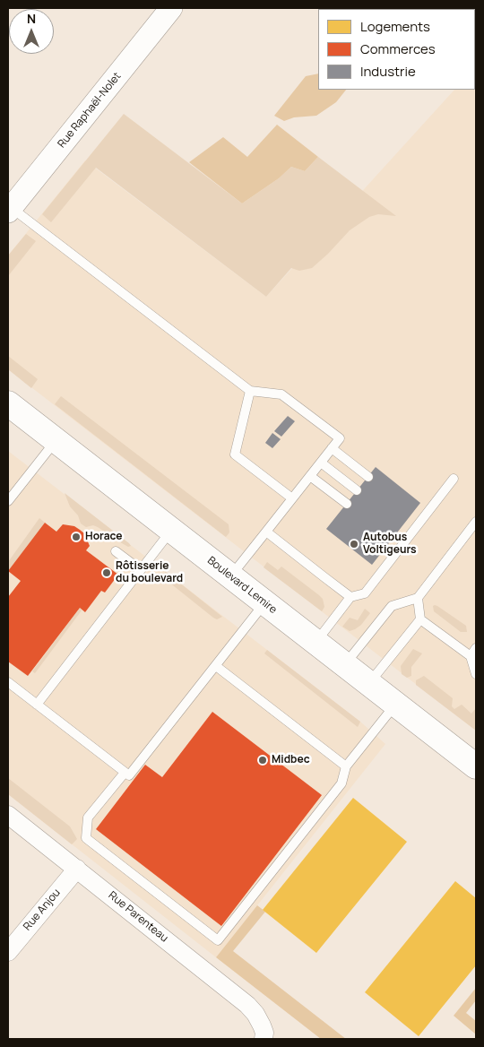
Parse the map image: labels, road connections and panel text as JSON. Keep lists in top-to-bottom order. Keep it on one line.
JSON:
{"streets":{"main road":["Boulevard Lemire"],"street":["Rue Raphaël-Nolet","Rue Anjou","Rue Parenteau"]},"crossings":[["Rue Anjou","Rue Parenteau"]],"places":["Horace","Autobus Voltigeurs","Rôtisserie du boulevard","Midbec"],"legend":["Logements","Commerces","Industrie"],"north":"top"}
